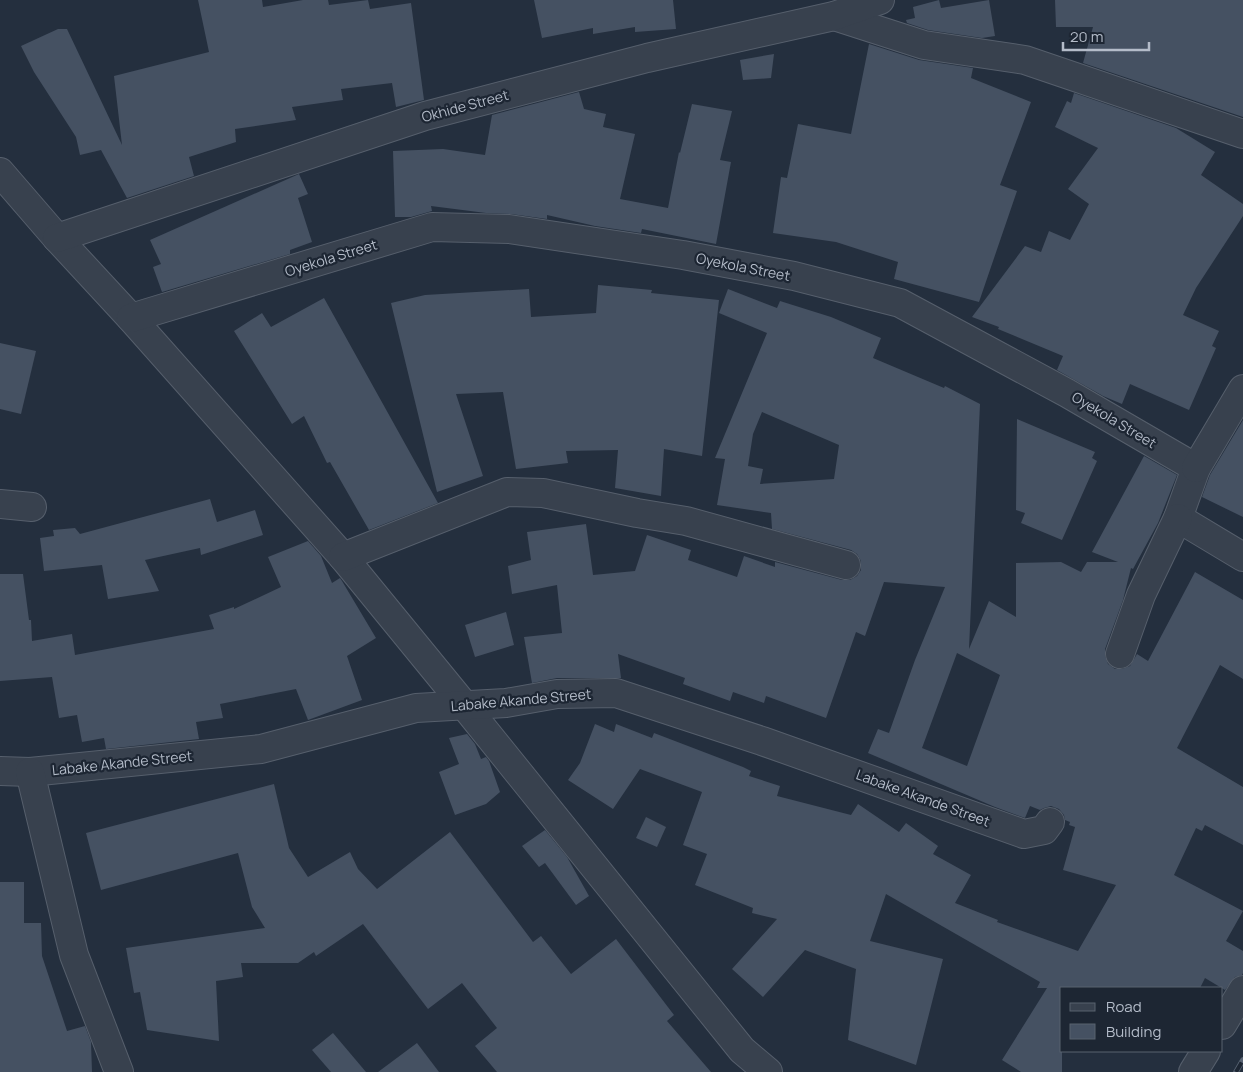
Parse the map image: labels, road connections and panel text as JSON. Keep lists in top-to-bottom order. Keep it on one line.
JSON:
{"streets":{"street":["Okhide Street","Oyekola Street","Labake Akande Street"]},"legend":["Road","Building"],"scale_bar":"20 m"}
